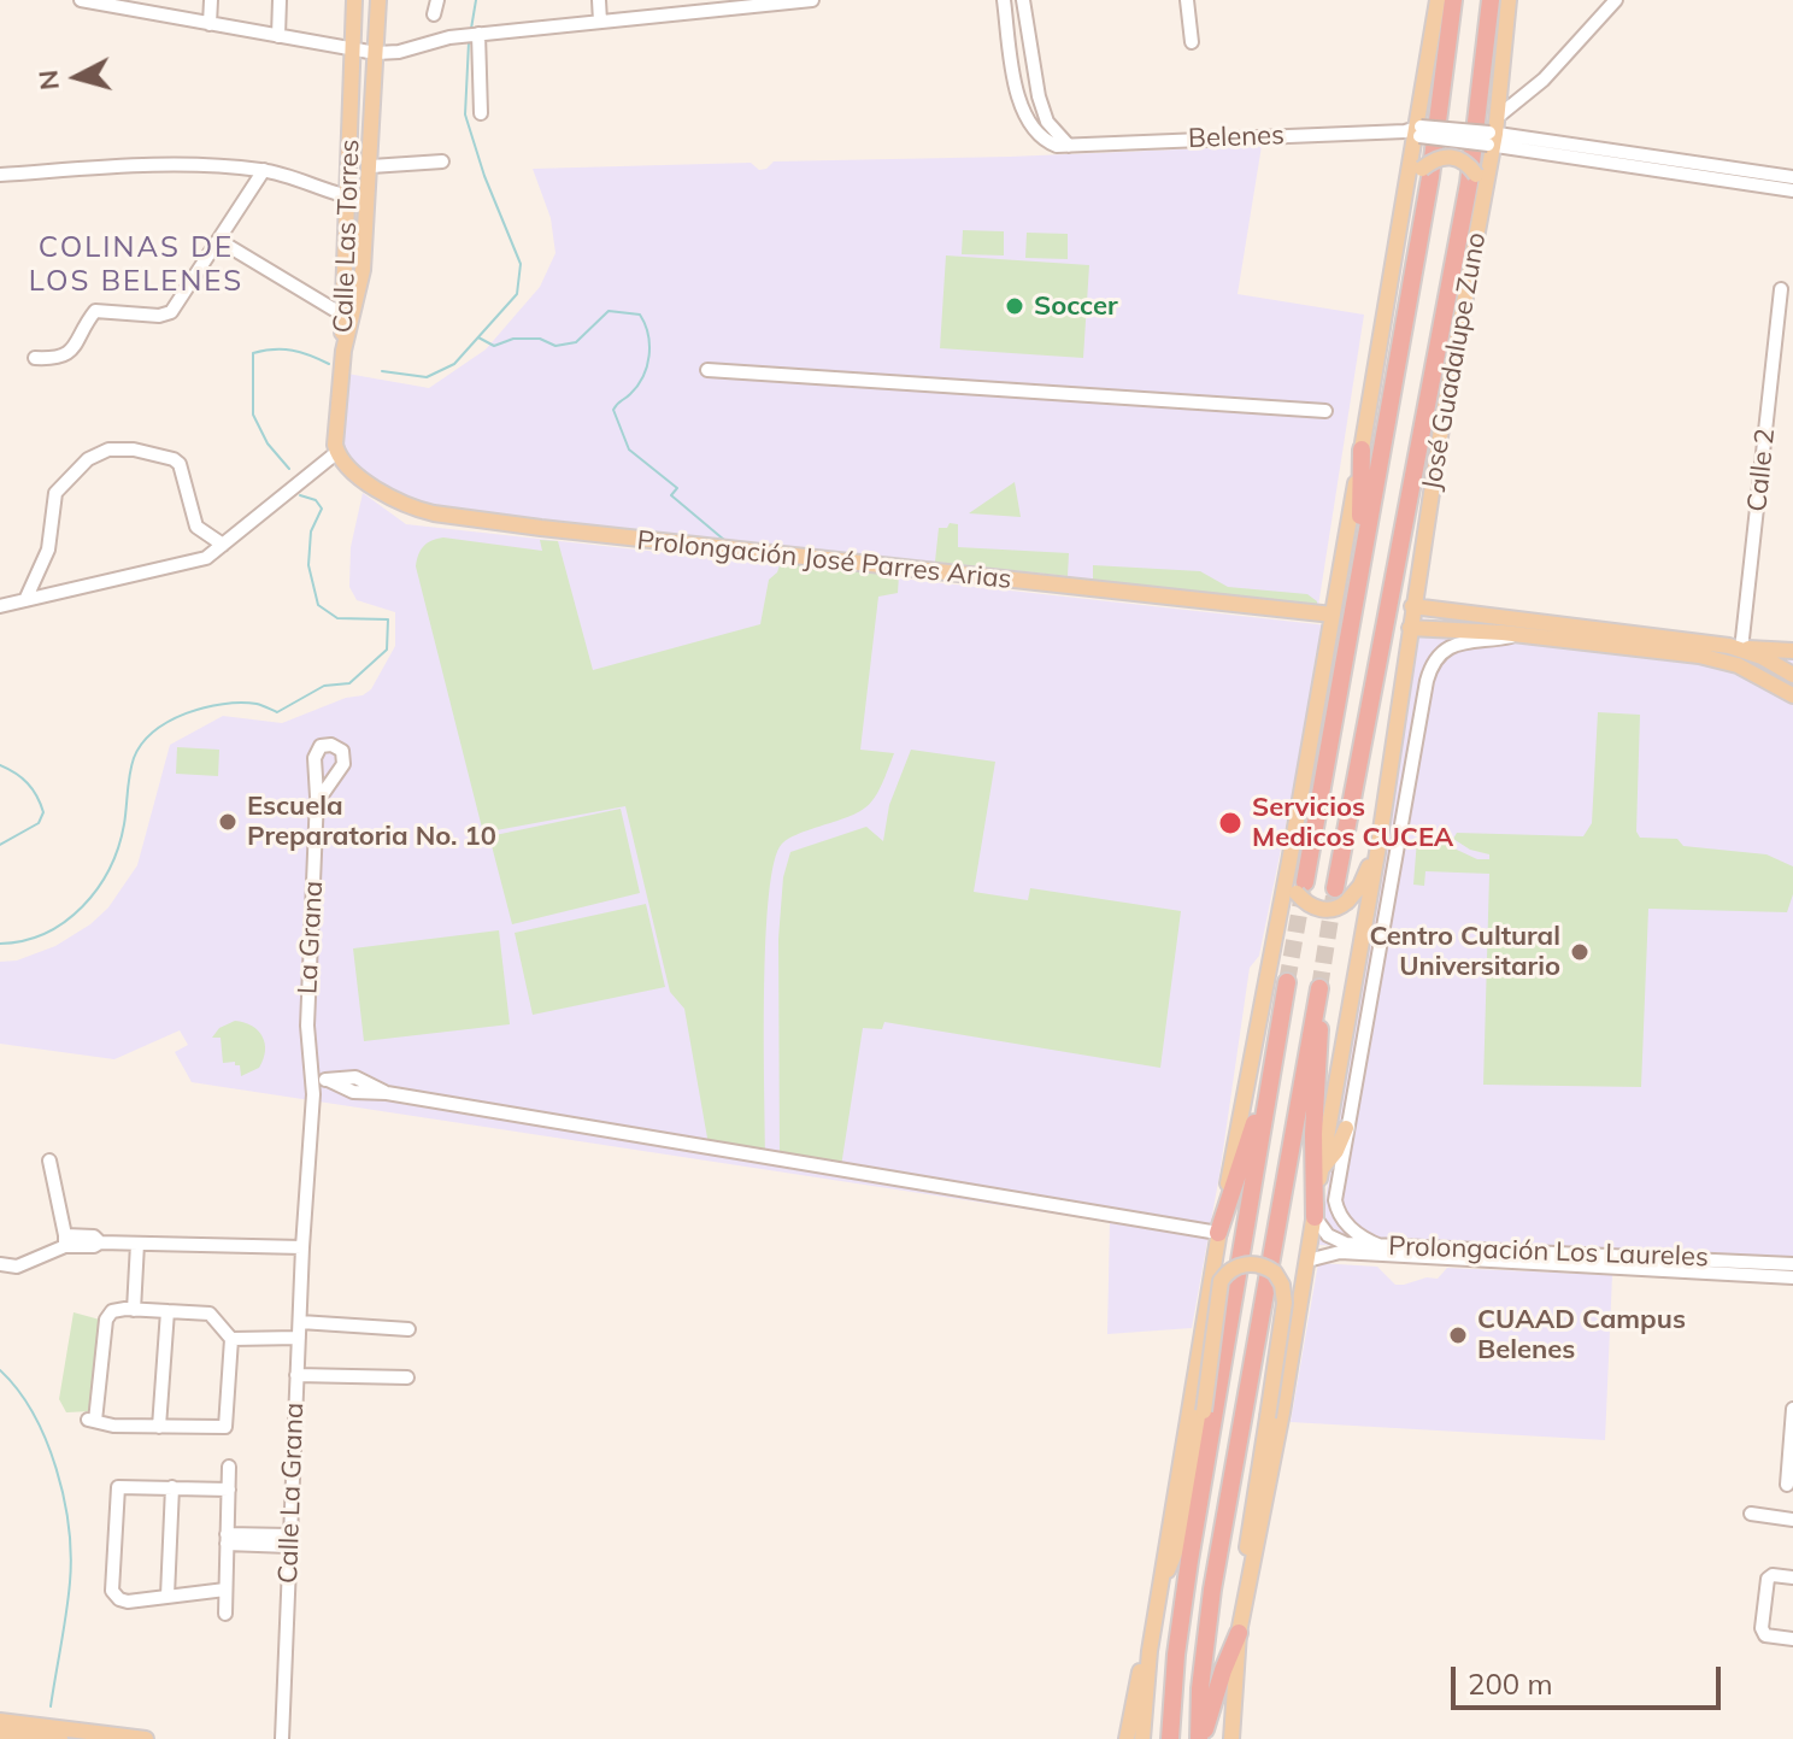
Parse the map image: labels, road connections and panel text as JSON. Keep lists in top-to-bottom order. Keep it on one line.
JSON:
{"streets":{"main road":["Calle Las Torres","José Guadalupe Zuno","Prolongación José Parres Arias"],"street":["Belenes","Calle 2","La Grana","Prolongación Los Laureles","Calle La Grana"]},"crossings":[["Belenes","José Guadalupe Zuno"],["Calle Las Torres","Prolongación José Parres Arias"],["José Guadalupe Zuno","Prolongación Los Laureles"],["La Grana","Calle La Grana"]],"districts":["COLINAS DE LOS BELENES"],"places":["Soccer","Escuela Preparatoria No. 10","Servicios Medicos CUCEA","Centro Cultural Universitario","CUAAD Campus Belenes"],"scale_bar":"200 m","north":"left"}
